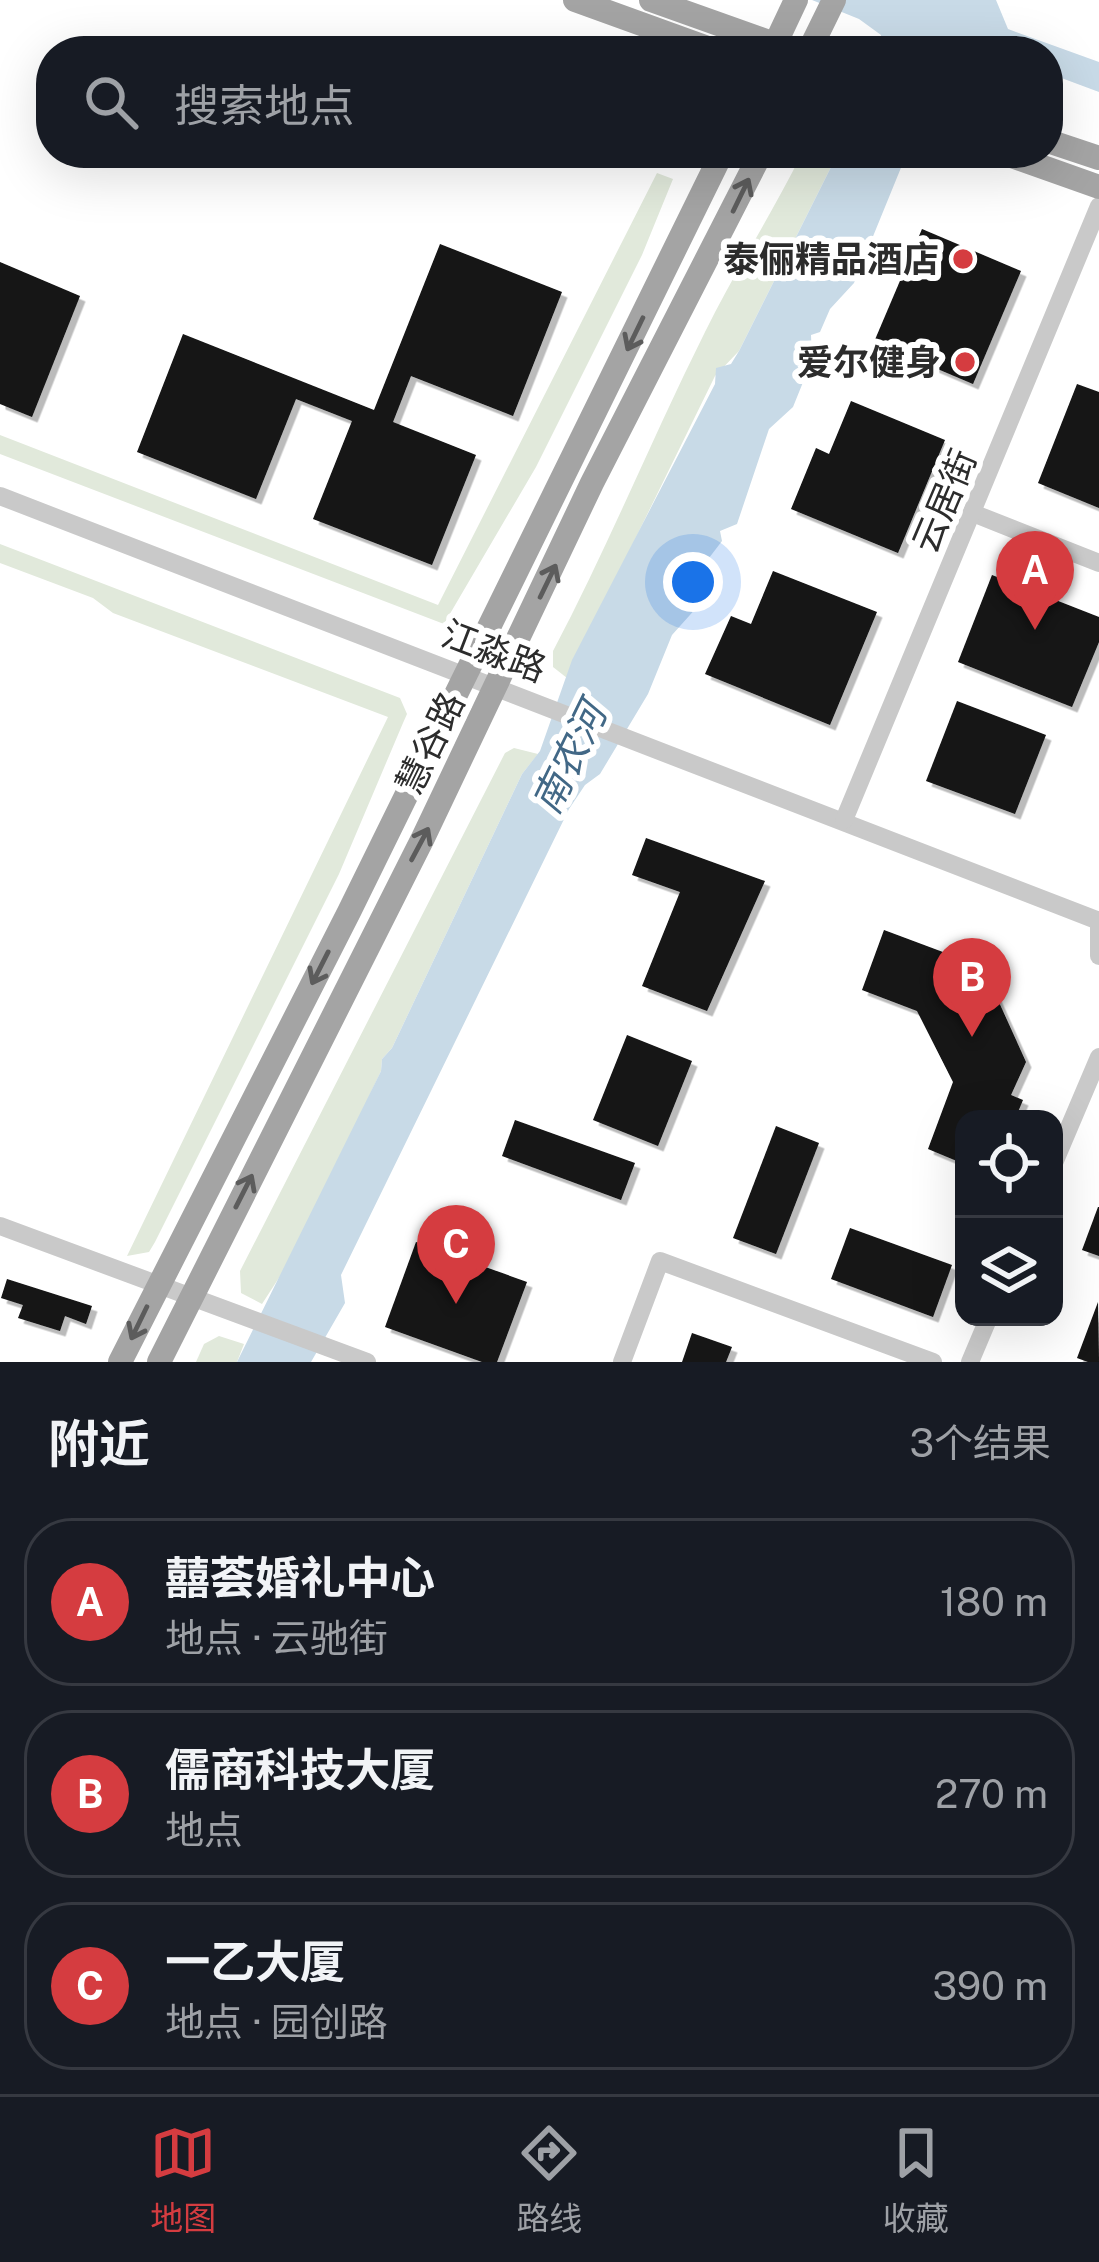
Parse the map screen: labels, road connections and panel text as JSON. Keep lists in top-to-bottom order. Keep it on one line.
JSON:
{"streets":{"main road":["慧谷路"],"street":["云居街","江淼路"]},"crossings":[["云居街","江淼路"],["江淼路","慧谷路"]],"water":["南农河"],"places":["泰俪精品酒店","爱尔健身"],"page":{"search":"搜索地点","pins":["A","B","C"],"heading":["附近","3个结果"],"list":[{"mark":"A","name":"囍荟婚礼中心","note":"地点 · 云驰街","value":"180 m"},{"mark":"B","name":"儒商科技大厦","note":"地点","value":"270 m"},{"mark":"C","name":"一乙大厦","note":"地点 · 园创路","value":"390 m"}],"nav":["地图","路线","收藏"]}}
